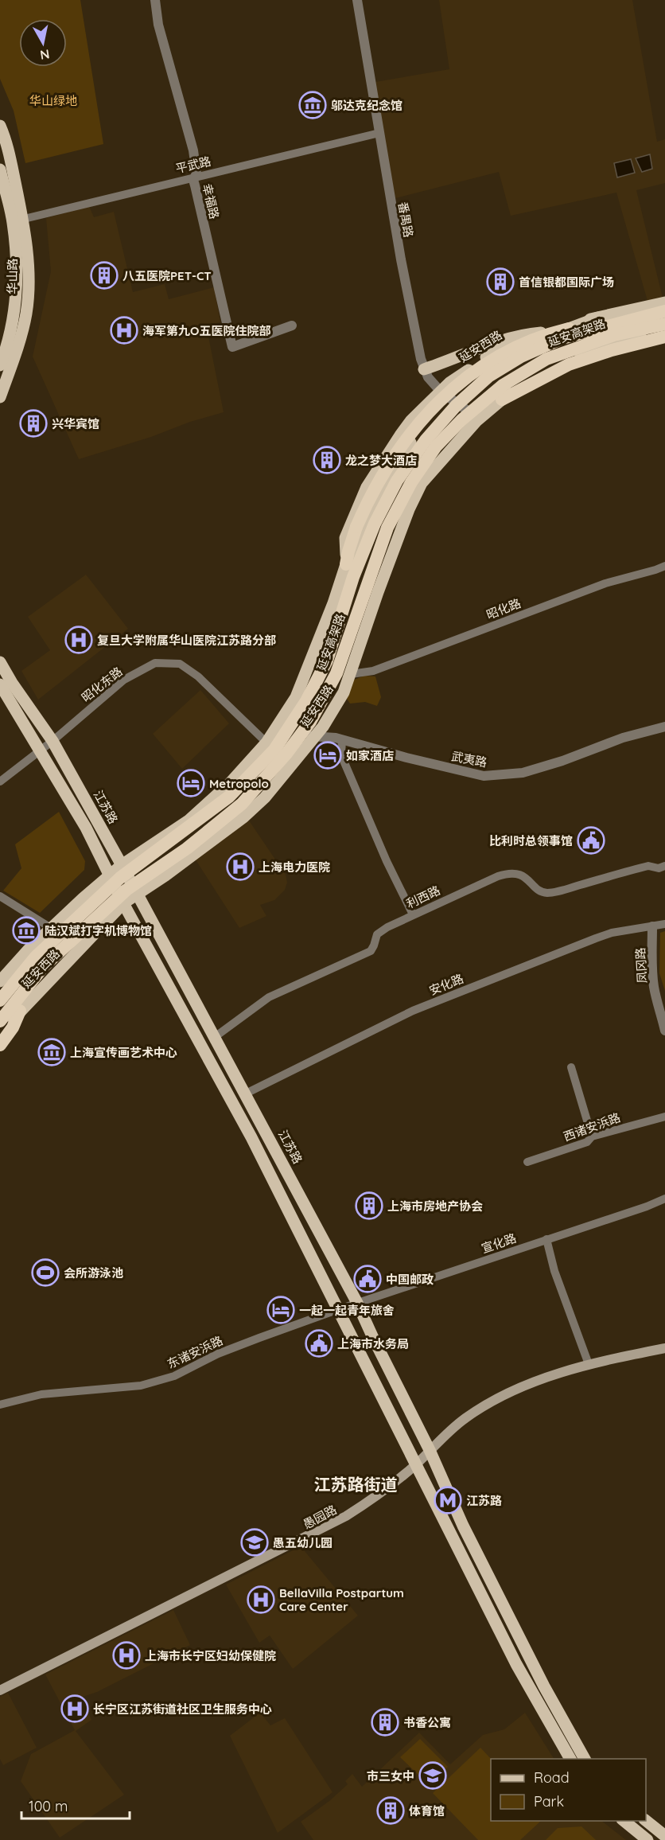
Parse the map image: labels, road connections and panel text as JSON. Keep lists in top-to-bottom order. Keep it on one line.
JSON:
{"streets":{"highway":["延安高架路"],"main road":["华山路","延安西路","江苏路","愚园路"],"street":["平武路","幸福路","番禺路","昭化路","昭化东路","武夷路","利西路","凤冈路","安化路","西诸安浜路","宣化路","东诸安浜路"]},"crossings":[["平武路","幸福路"],["平武路","番禺路"],["平武路","华山路"],["番禺路","延安西路"],["延安高架路","延安西路"],["延安西路","昭化路"],["延安西路","昭化东路"],["延安西路","武夷路"],["延安西路","江苏路"],["昭化东路","武夷路"],["昭化东路","江苏路"],["江苏路","利西路"],["江苏路","安化路"],["江苏路","宣化路"],["江苏路","愚园路"],["凤冈路","安化路"],["宣化路","东诸安浜路"]],"districts":["江苏路街道"],"parks":["华山绿地"],"places":{"museum":["邬达克纪念馆","陆汉斌打字机博物馆","上海宣传画艺术中心"],"building":["八五医院PET-CT","首信银都国际广场","兴华宾馆","龙之梦大酒店","上海市房地产协会","书香公寓","体育馆"],"hospital":["海军第九O五医院住院部","复旦大学附属华山医院江苏路分部","上海电力医院","BellaVilla Postpartum Care Center","上海市长宁区妇幼保健院","长宁区江苏街道社区卫生服务中心"],"hotel":["如家酒店","Metropolo","一起一起青年旅舍"],"public building":["比利时总领事馆","中国邮政","上海市水务局"],"sports":["会所游泳池"],"metro station":["江苏路"],"school or university":["愚五幼儿园","市三女中"]},"legend":["Road","Park"],"scale_bar":"100 m","north":"bottom"}
